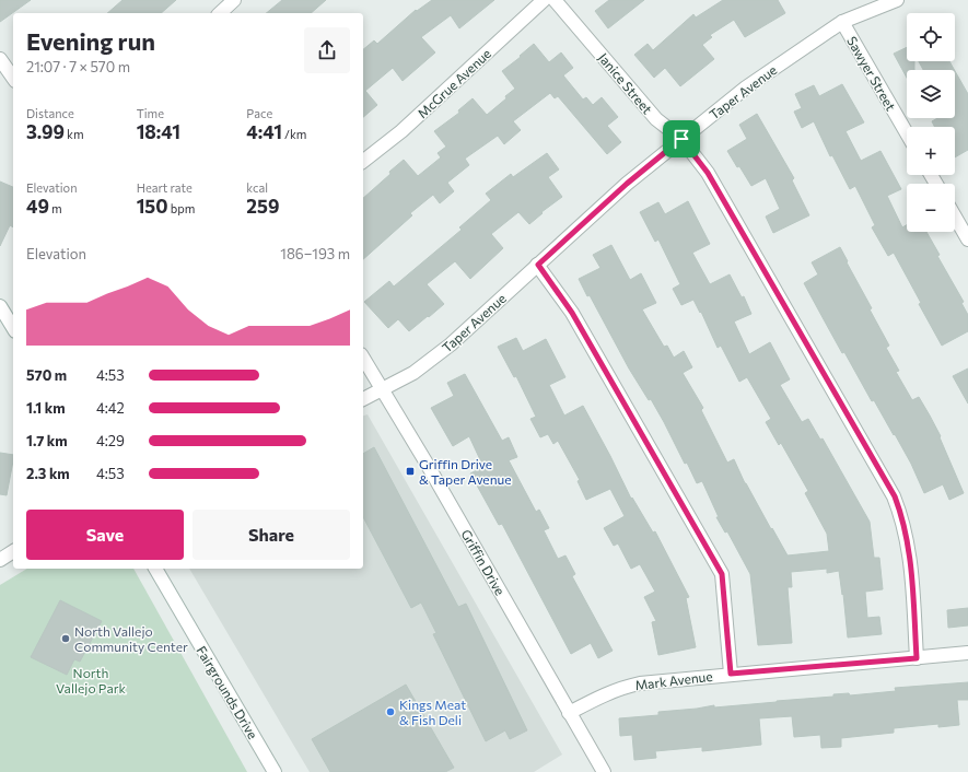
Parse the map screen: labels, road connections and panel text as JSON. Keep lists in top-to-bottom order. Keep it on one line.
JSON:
{"streets":{"street":["Sawyer Street","McGrue Avenue","Janice Street","Taper Avenue","Griffin Drive","Mark Avenue","Fairgrounds Drive"]},"crossings":[["Sawyer Street","Taper Avenue"],["Janice Street","Taper Avenue"],["Janice Street","Mark Avenue"],["Taper Avenue","Griffin Drive"],["Griffin Drive","Mark Avenue"]],"parks":["North Vallejo Park"],"places":{"transit":["Griffin Drive & Taper Avenue"],"other":["North Vallejo Community Center","Kings Meat & Fish Deli"]},"page":{"map_buttons":["+","−"],"heading":["Evening run","21:07 · 7 × 570 m"],"stats":[["Distance","3.99 km"],["Time","18:41"],["Pace","4:41 /km"],["Elevation","49 m"],["Heart rate","150 bpm"],["kcal","259"]],"chart":["Elevation","186–193 m"],"list":[{"name":"570 m","note":"4:53"},{"name":"1.1 km","note":"4:42"},{"name":"1.7 km","note":"4:29"},{"name":"2.3 km","note":"4:53"}],"buttons":["Save","Share"]}}
